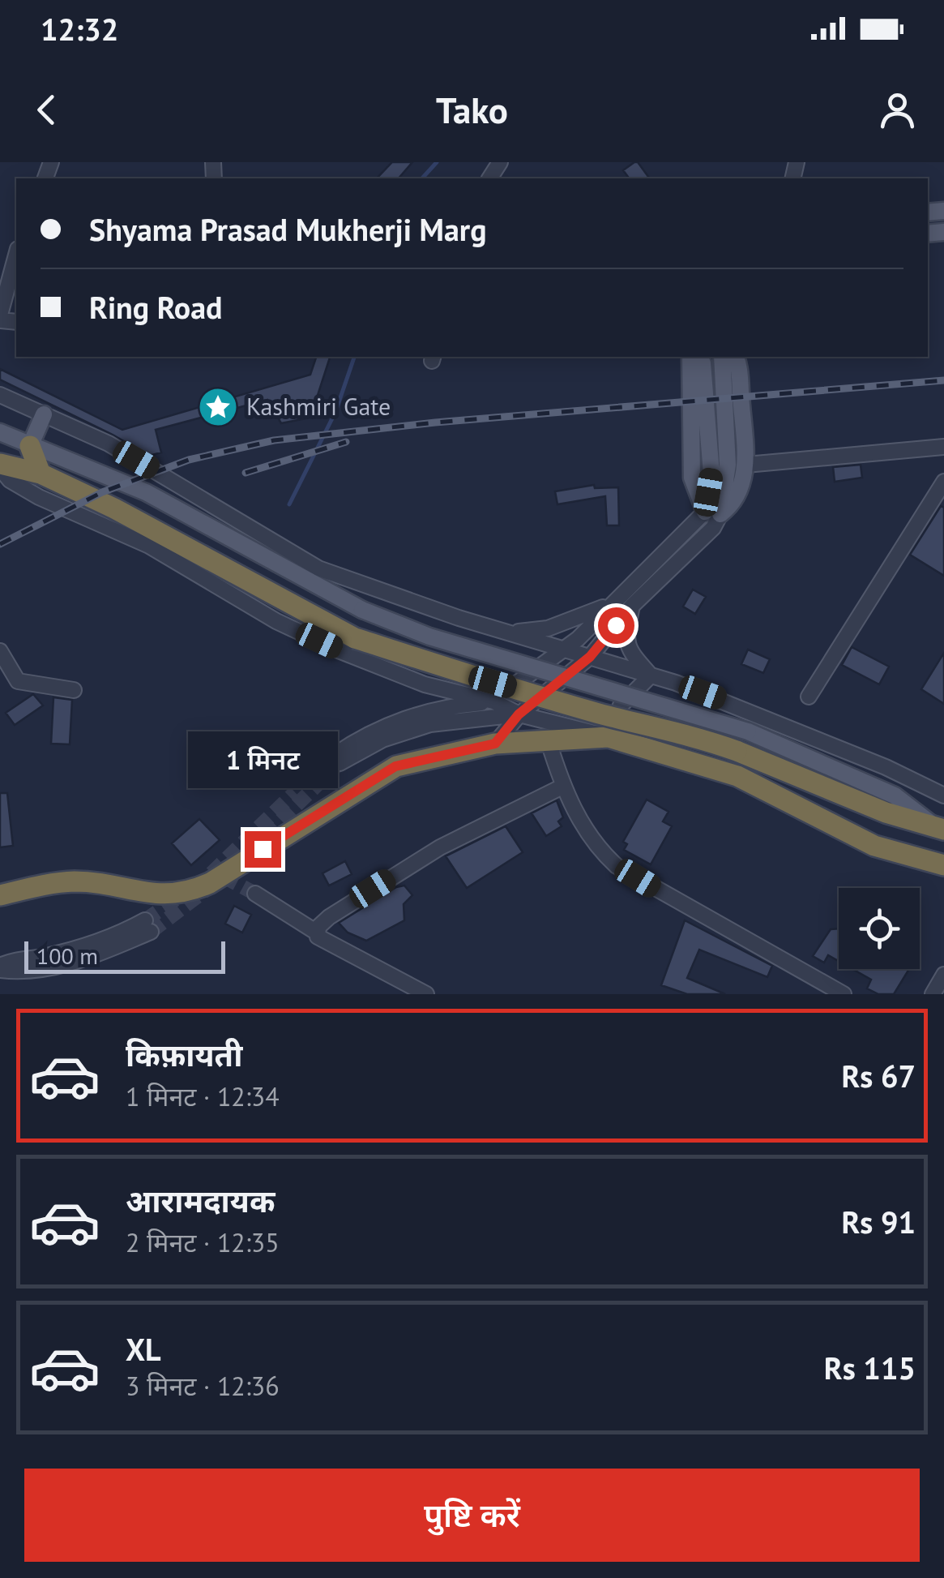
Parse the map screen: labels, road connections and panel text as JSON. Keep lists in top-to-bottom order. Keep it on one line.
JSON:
{"places":{"place":["Kashmiri Gate"]},"scale_bar":"100 m","page":{"status":"12:32","header":"Tako","banner":["Shyama Prasad Mukherji Marg","Ring Road"],"bubble":"1 मिनट","scale":"100 m","list":[{"name":"किफ़ायती","note":"1 मिनट · 12:34","value":"Rs 67"},{"name":"आरामदायक","note":"2 मिनट · 12:35","value":"Rs 91"},{"name":"XL","note":"3 मिनट · 12:36","value":"Rs 115"}],"buttons":"पुष्टि करें"}}
